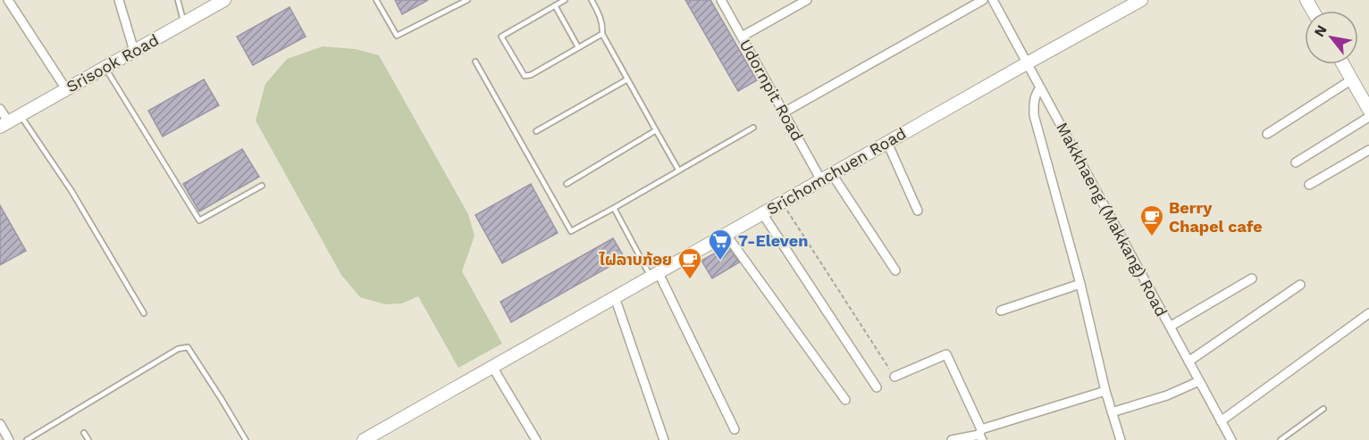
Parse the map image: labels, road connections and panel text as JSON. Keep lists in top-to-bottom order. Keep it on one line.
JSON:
{"streets":{"street":["Srisook Road","Udornpit Road","Srichomchuen Road","Makkhaeng (Makkang) Road"]},"crossings":[["Udornpit Road","Srichomchuen Road"],["Srichomchuen Road","Makkhaeng (Makkang) Road"]],"places":{"cafe":["Berry Chapel cafe","ໄຝລາບກ້ອຍ"],"supermarket":["7-Eleven"]},"north":"top left"}
